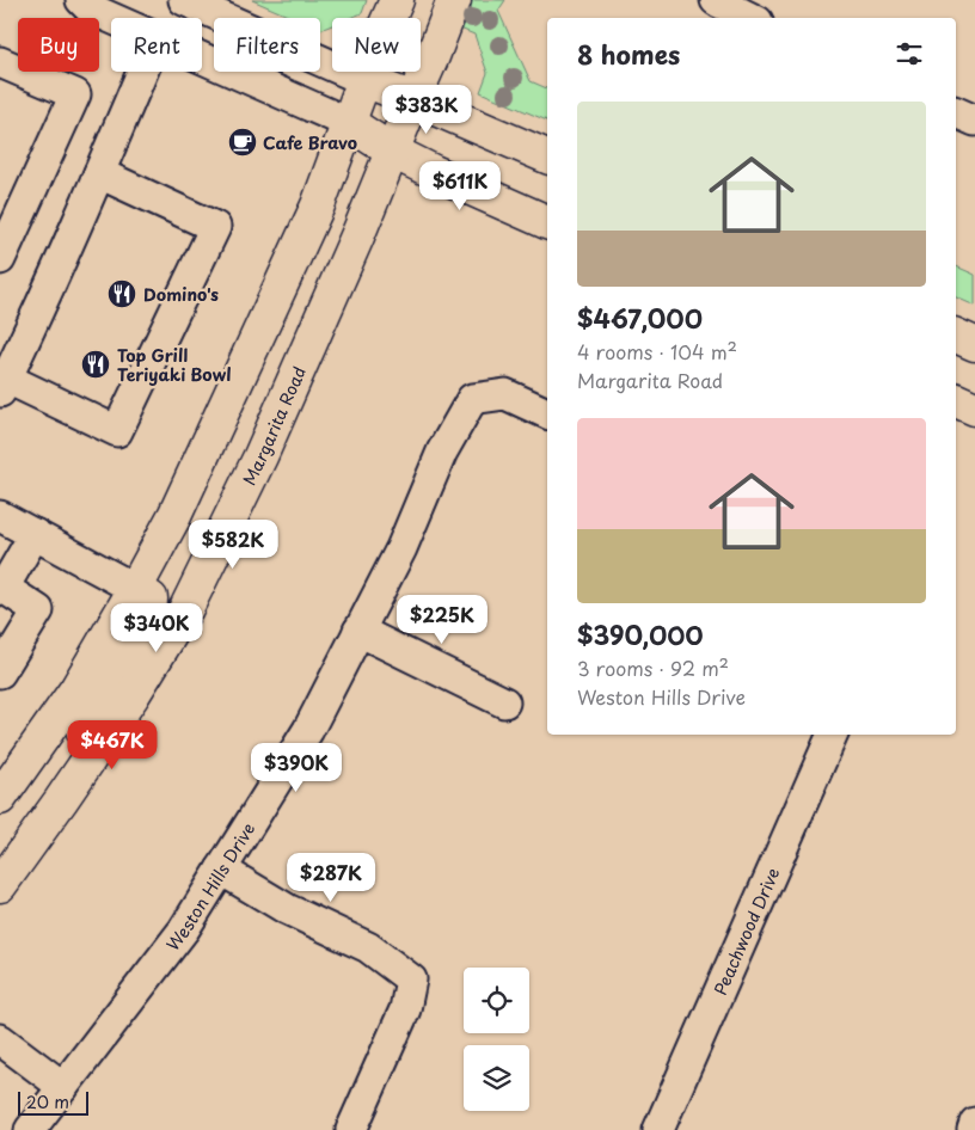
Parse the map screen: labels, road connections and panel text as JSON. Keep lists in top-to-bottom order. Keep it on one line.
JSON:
{"streets":{"main road":["Margarita Road"],"street":["Weston Hills Drive","Peachwood Drive"]},"places":{"cafe":["Cafe Bravo"],"restaurant":["Domino's","Top Grill Teriyaki Bowl"]},"scale_bar":"20 m","page":{"chip":["Buy","Rent","Filters","New"],"heading":"8 homes","price":["$383K","$611K","$582K","$225K","$340K","$467K","$390K","$287K"],"list":[{"name":"$467,000","note":"4 rooms · 104 m² · Margarita Road"},{"name":"$390,000","note":"3 rooms · 92 m² · Weston Hills Drive"}],"scale":"20 m"}}
